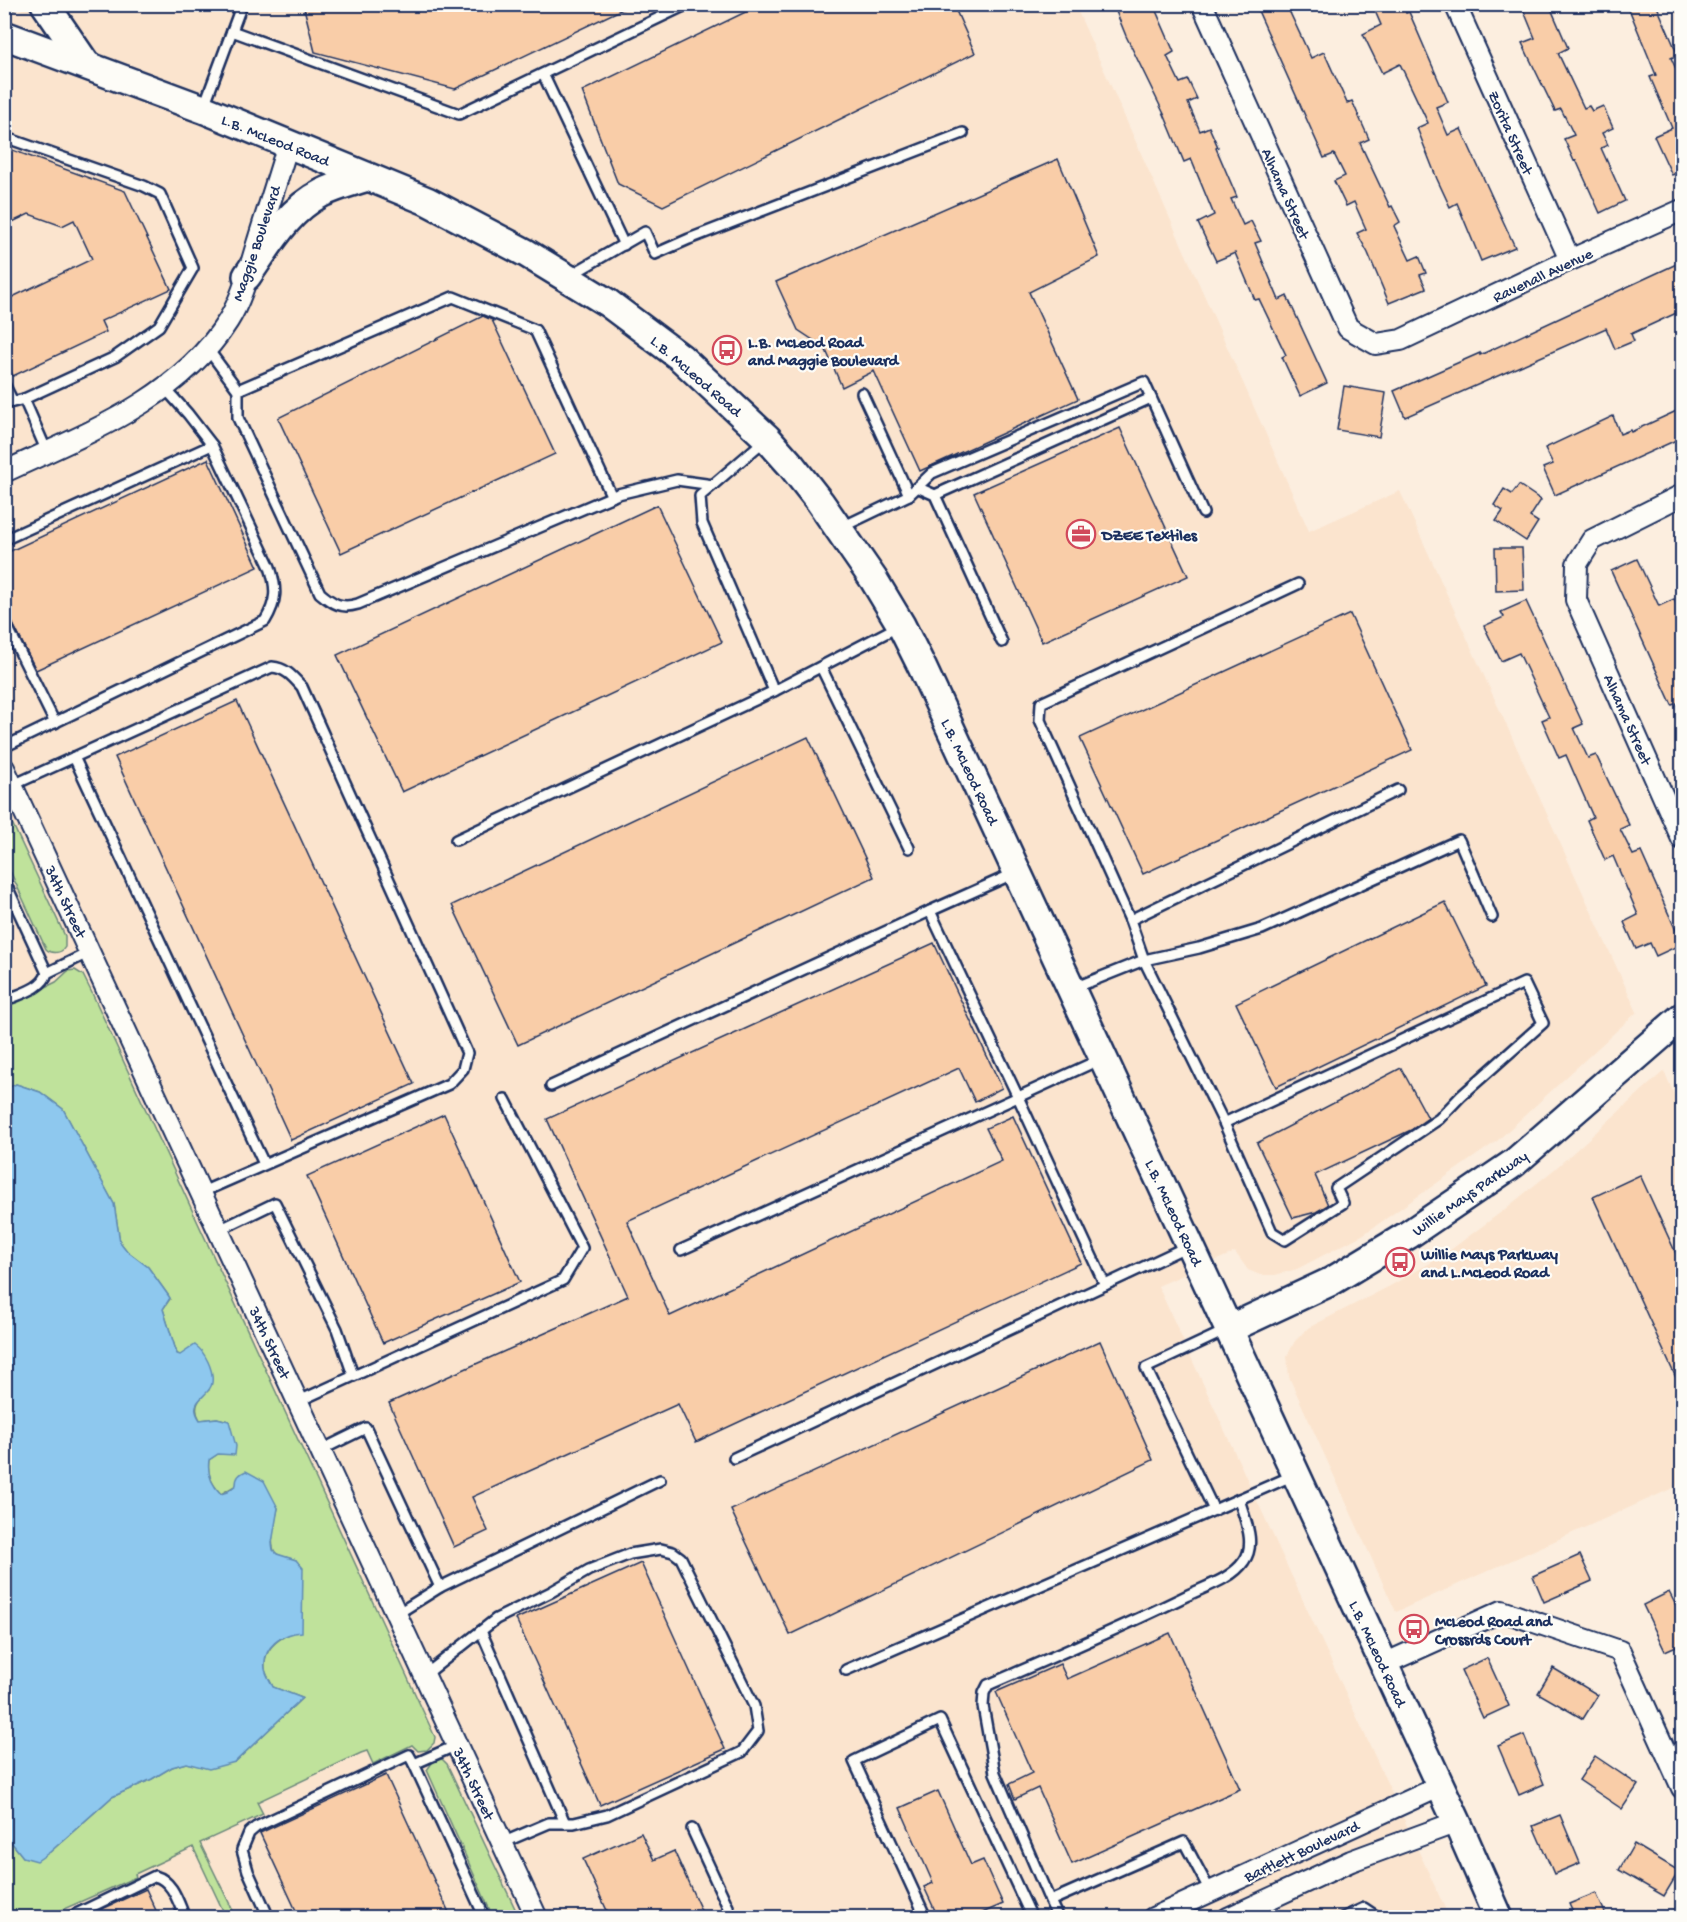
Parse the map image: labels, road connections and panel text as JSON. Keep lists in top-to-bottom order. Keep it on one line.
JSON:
{"streets":{"street":["Zorita Street","L.B. McLeod Road","Alhama Street","Maggie Boulevard","Ravenall Avenue","34th Street","Willie Mays Parkway","Bartlett Boulevard"]},"crossings":[["Zorita Street","Ravenall Avenue"],["L.B. McLeod Road","Maggie Boulevard"],["L.B. McLeod Road","Willie Mays Parkway"],["L.B. McLeod Road","Bartlett Boulevard"],["Alhama Street","Ravenall Avenue"]],"places":{"bus stop":["L.B. McLeod Road and Maggie Boulevard","Willie Mays Parkway and L.McLeod Road","McLeod Road and Crossrds Court"],"office":["DZEE Textiles"]}}
